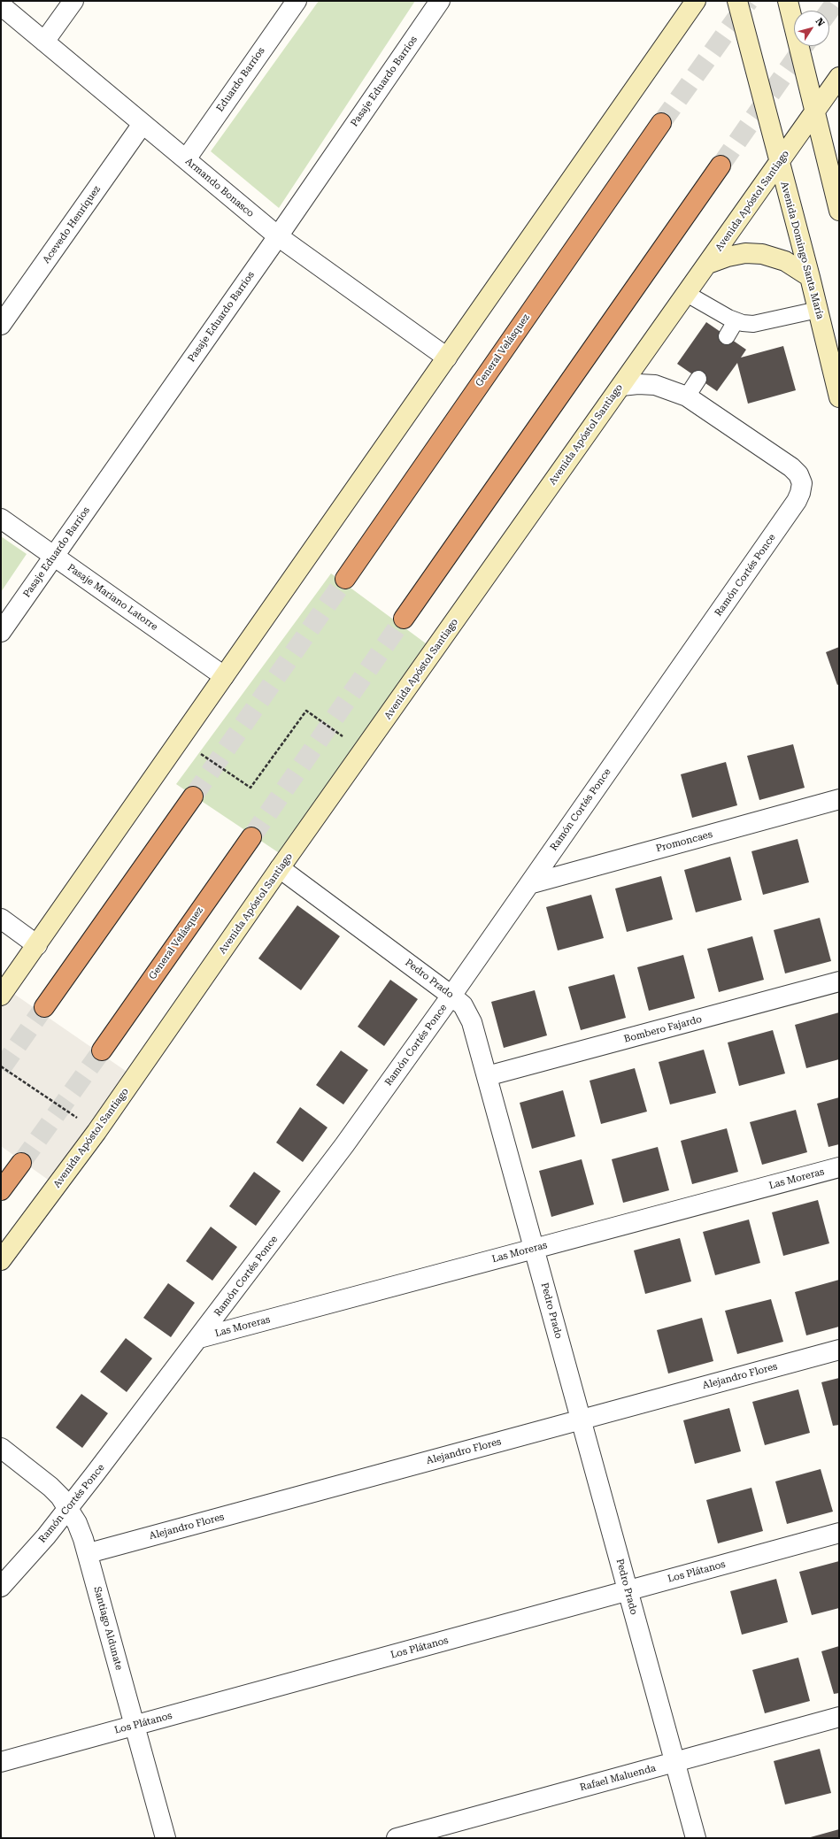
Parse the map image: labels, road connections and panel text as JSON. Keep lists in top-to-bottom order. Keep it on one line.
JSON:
{"streets":{"highway":["General Velásquez"],"main road":["Avenida Apóstol Santiago","Avenida Domingo Santa María"],"street":["Eduardo Barrios","Pasaje Eduardo Barrios","Armando Bonasco","Acevedo Henríquez","Ramón Cortés Ponce","Pasaje Mariano Latorre","Promoncaes","Pedro Prado","Bombero Fajardo","Las Moreras","Alejandro Flores","Los Plátanos","Santiago Aldunate","Rafael Maluenda"]},"crossings":[["Eduardo Barrios","Armando Bonasco"],["Pasaje Eduardo Barrios","Armando Bonasco"],["Pasaje Eduardo Barrios","Pasaje Mariano Latorre"],["Armando Bonasco","Acevedo Henríquez"],["Avenida Apóstol Santiago","Avenida Domingo Santa María"],["Avenida Apóstol Santiago","Pedro Prado"],["Ramón Cortés Ponce","Promoncaes"],["Ramón Cortés Ponce","Pedro Prado"],["Ramón Cortés Ponce","Las Moreras"],["Ramón Cortés Ponce","Santiago Aldunate"],["Pedro Prado","Bombero Fajardo"],["Pedro Prado","Las Moreras"],["Pedro Prado","Alejandro Flores"],["Pedro Prado","Los Plátanos"],["Pedro Prado","Rafael Maluenda"],["Alejandro Flores","Santiago Aldunate"],["Los Plátanos","Santiago Aldunate"]],"north":"top right"}
